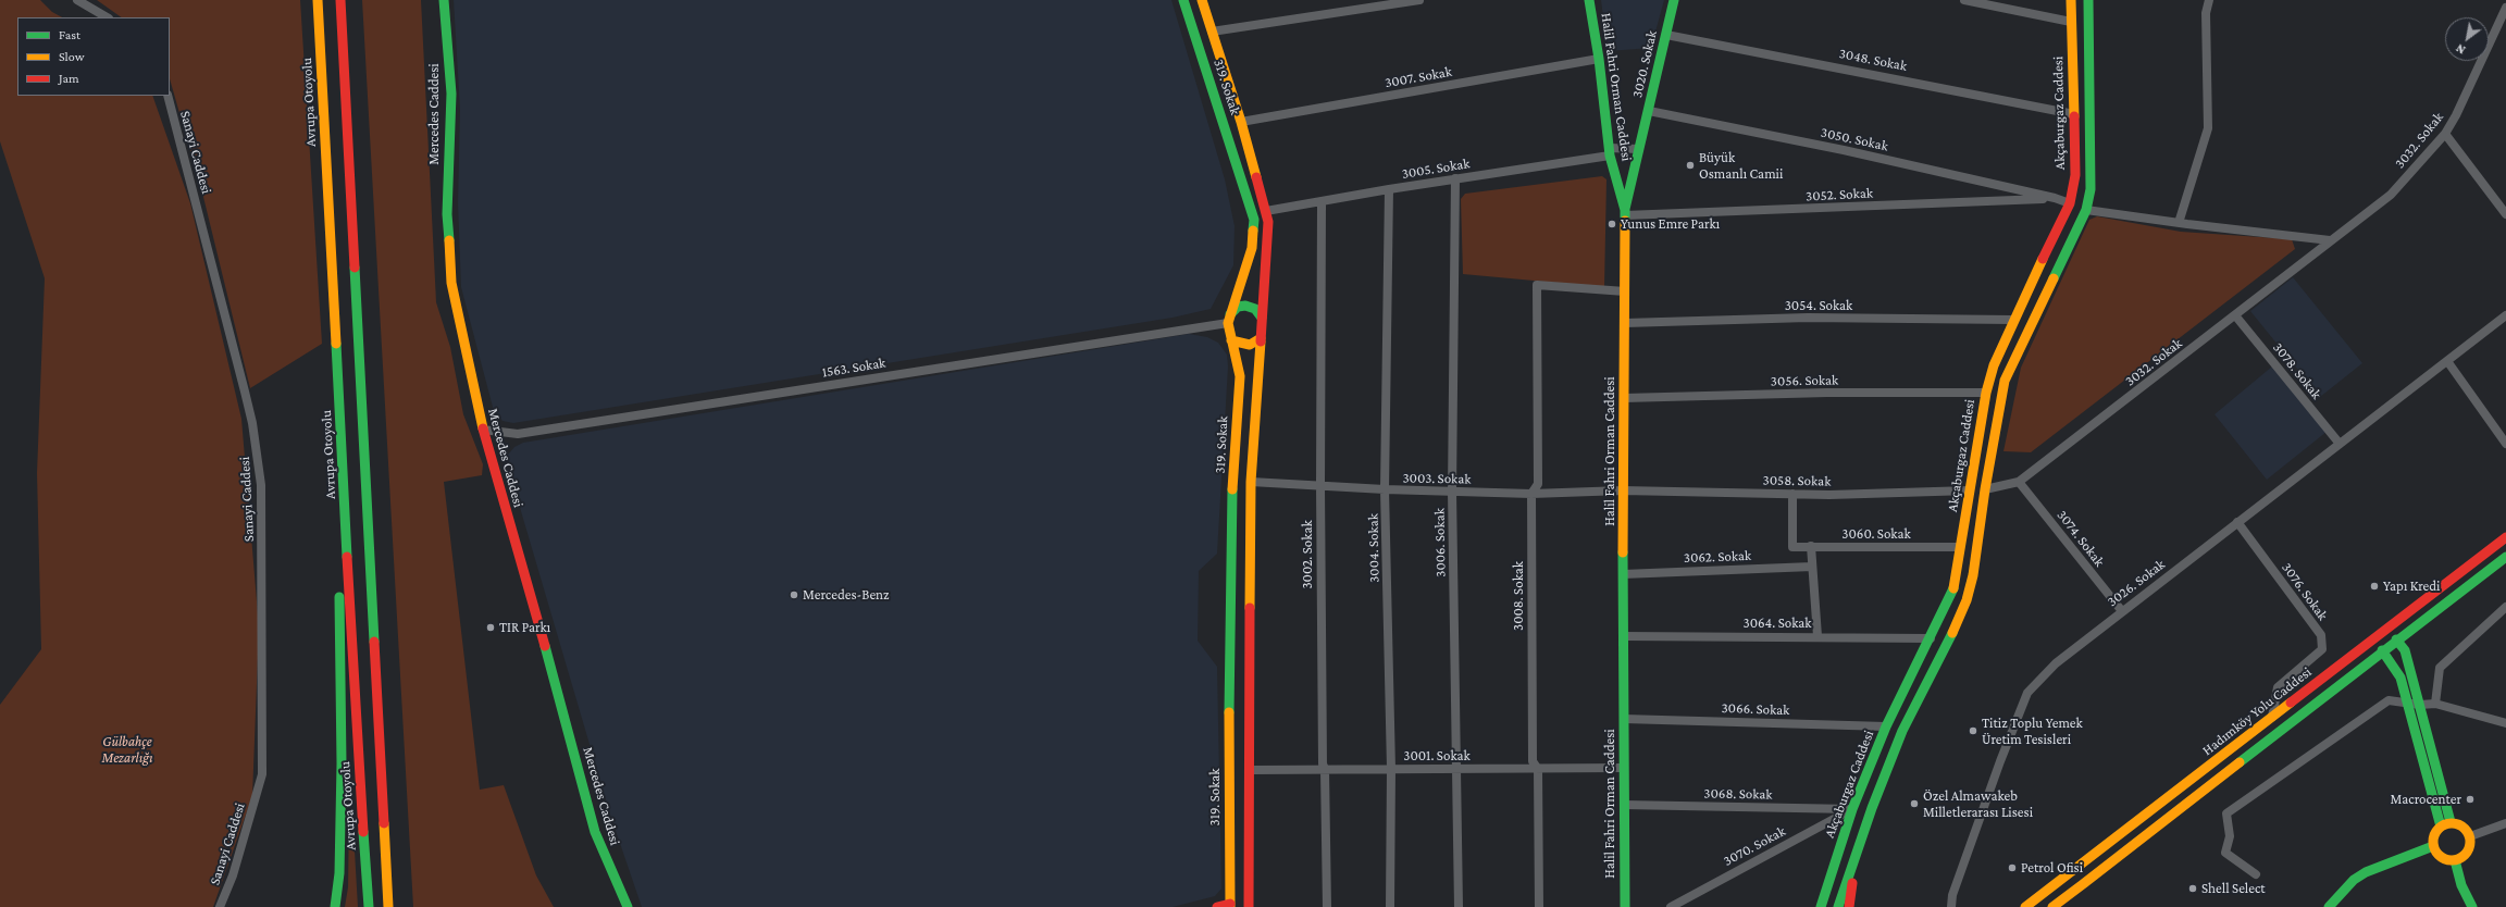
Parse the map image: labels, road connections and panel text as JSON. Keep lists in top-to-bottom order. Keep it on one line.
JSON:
{"streets":{"main road":["3020. Sokak","319. Sokak","Halil Fahri Orman Caddesi","Avrupa Otoyolu","Akçaburgaz Caddesi","Mercedes Caddesi","Hadımköy Yolu Caddesi"],"street":["3048. Sokak","3007. Sokak","3050. Sokak","3032. Sokak","Sanayi Caddesi","3005. Sokak","3052. Sokak","3054. Sokak","1563. Sokak","3078. Sokak","3056. Sokak","3003. Sokak","3058. Sokak","3060. Sokak","3074. Sokak","3006. Sokak","3004. Sokak","3002. Sokak","3062. Sokak","3026. Sokak","3076. Sokak","3008. Sokak","3064. Sokak","3066. Sokak","3001. Sokak","3068. Sokak","3070. Sokak"]},"crossings":[["3048. Sokak","3020. Sokak"],["3048. Sokak","Akçaburgaz Caddesi"],["3020. Sokak","Halil Fahri Orman Caddesi"],["3020. Sokak","3050. Sokak"],["3020. Sokak","3005. Sokak"],["3020. Sokak","3052. Sokak"],["3007. Sokak","319. Sokak"],["3007. Sokak","Halil Fahri Orman Caddesi"],["319. Sokak","3005. Sokak"],["319. Sokak","1563. Sokak"],["319. Sokak","3003. Sokak"],["319. Sokak","3001. Sokak"],["Halil Fahri Orman Caddesi","3005. Sokak"],["Halil Fahri Orman Caddesi","3052. Sokak"],["Halil Fahri Orman Caddesi","3054. Sokak"],["Halil Fahri Orman Caddesi","3056. Sokak"],["Halil Fahri Orman Caddesi","3003. Sokak"],["Halil Fahri Orman Caddesi","3058. Sokak"],["Halil Fahri Orman Caddesi","3062. Sokak"],["Halil Fahri Orman Caddesi","3008. Sokak"],["Halil Fahri Orman Caddesi","3064. Sokak"],["Halil Fahri Orman Caddesi","3066. Sokak"],["Halil Fahri Orman Caddesi","3001. Sokak"],["Halil Fahri Orman Caddesi","3068. Sokak"],["Akçaburgaz Caddesi","3050. Sokak"],["Akçaburgaz Caddesi","3032. Sokak"],["Akçaburgaz Caddesi","3054. Sokak"],["Akçaburgaz Caddesi","3056. Sokak"],["Akçaburgaz Caddesi","3058. Sokak"],["Akçaburgaz Caddesi","3060. Sokak"],["Akçaburgaz Caddesi","3064. Sokak"],["Akçaburgaz Caddesi","3066. Sokak"],["Akçaburgaz Caddesi","3068. Sokak"],["Akçaburgaz Caddesi","3070. Sokak"],["Mercedes Caddesi","1563. Sokak"],["3050. Sokak","3052. Sokak"],["3032. Sokak","3078. Sokak"],["3032. Sokak","3074. Sokak"],["3005. Sokak","3006. Sokak"],["3005. Sokak","3004. Sokak"],["3005. Sokak","3002. Sokak"],["3078. Sokak","3026. Sokak"],["3003. Sokak","3058. Sokak"],["3003. Sokak","3006. Sokak"],["3003. Sokak","3004. Sokak"],["3003. Sokak","3002. Sokak"],["3003. Sokak","3008. Sokak"],["3058. Sokak","3060. Sokak"],["3074. Sokak","3026. Sokak"],["3006. Sokak","3001. Sokak"],["3004. Sokak","3001. Sokak"],["3002. Sokak","3001. Sokak"],["3026. Sokak","3076. Sokak"],["3076. Sokak","Hadımköy Yolu Caddesi"],["3008. Sokak","3001. Sokak"],["3068. Sokak","3070. Sokak"]],"parks":["Gülbahçe Mezarlığı"],"places":["Büyük Osmanlı Camii","Yunus Emre Parkı","Yapı Kredi","Mercedes-Benz","TIR Parkı","Titiz Toplu Yemek Üretim Tesisleri","Macrocenter","Özel Almawakeb Milletlerarası Lisesi","Petrol Ofisi","Shell Select"],"legend":["Fast","Slow","Jam"],"north":"bottom left"}
